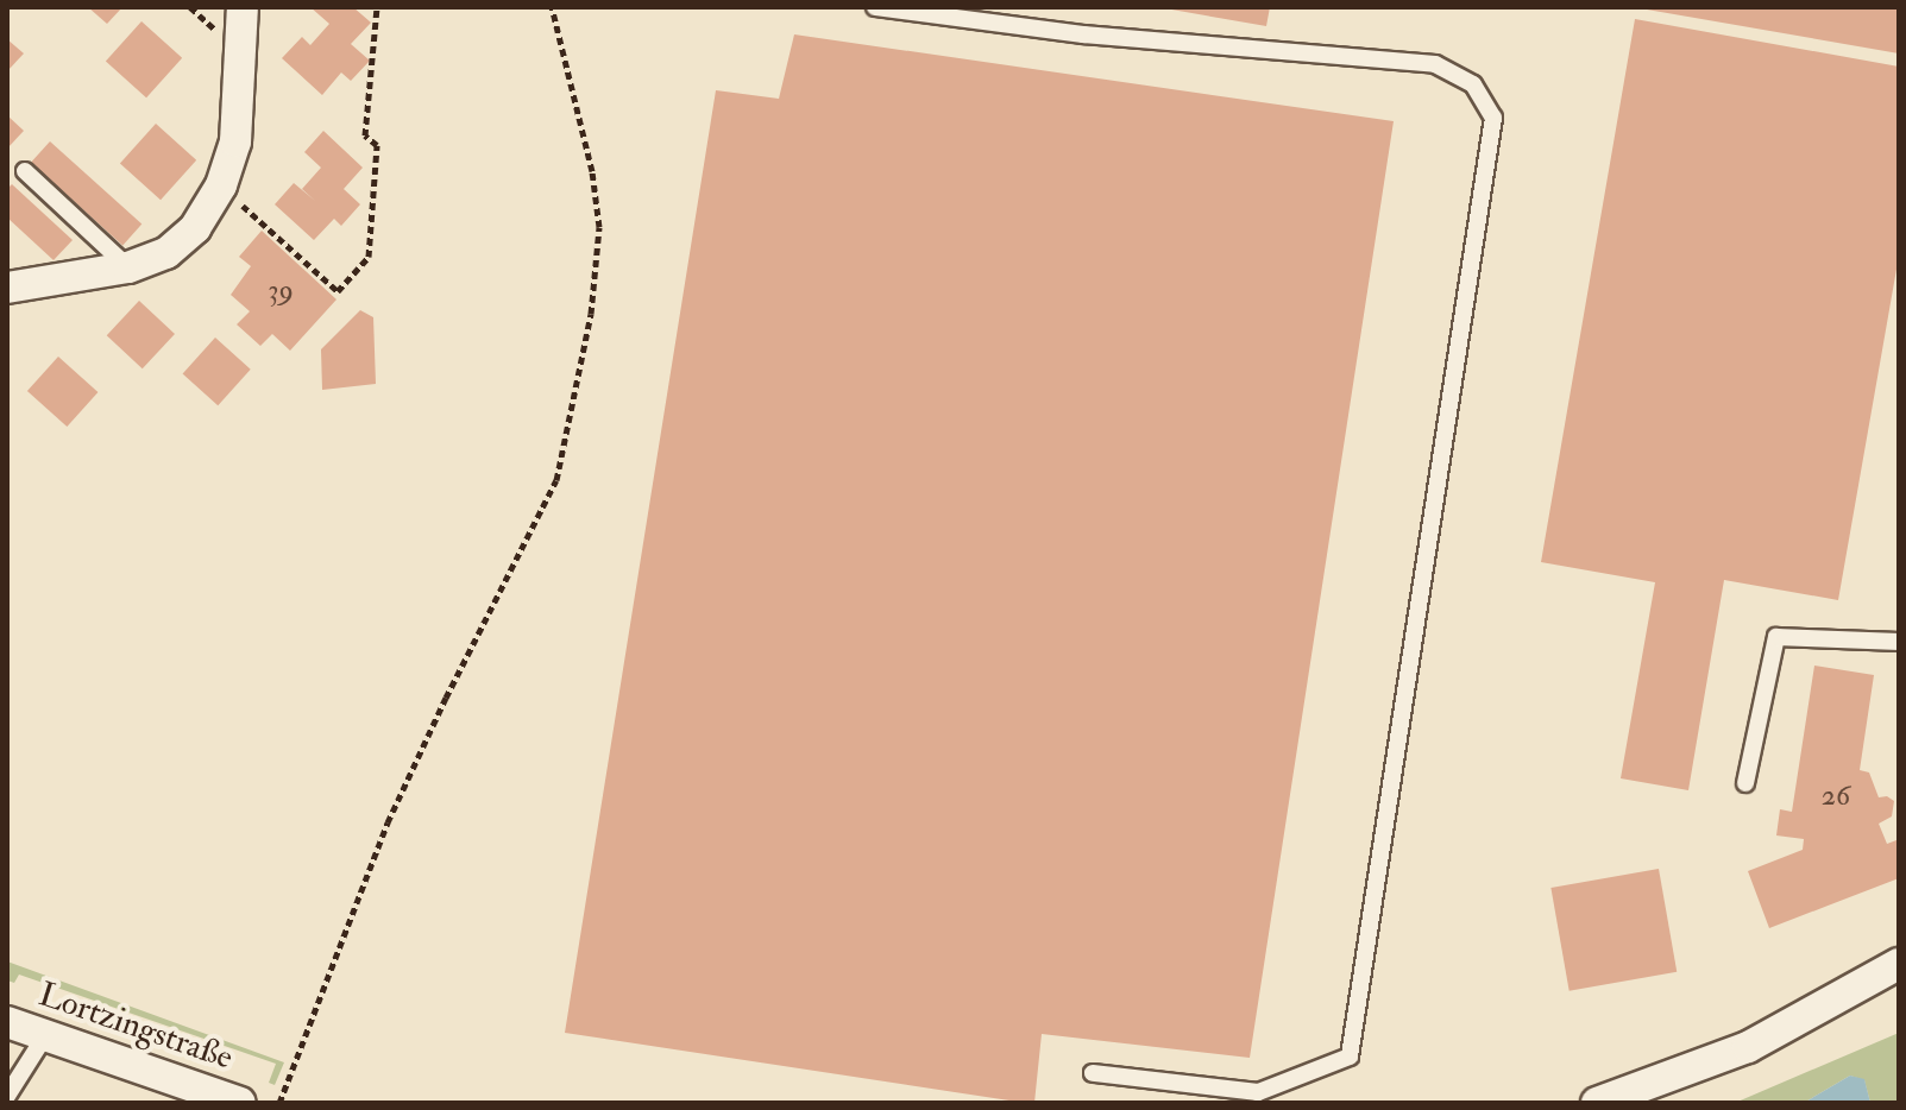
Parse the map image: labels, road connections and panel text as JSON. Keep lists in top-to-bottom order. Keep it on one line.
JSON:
{"streets":{"street":["Lortzingstraße"]},"house_numbers":["39","26"]}
